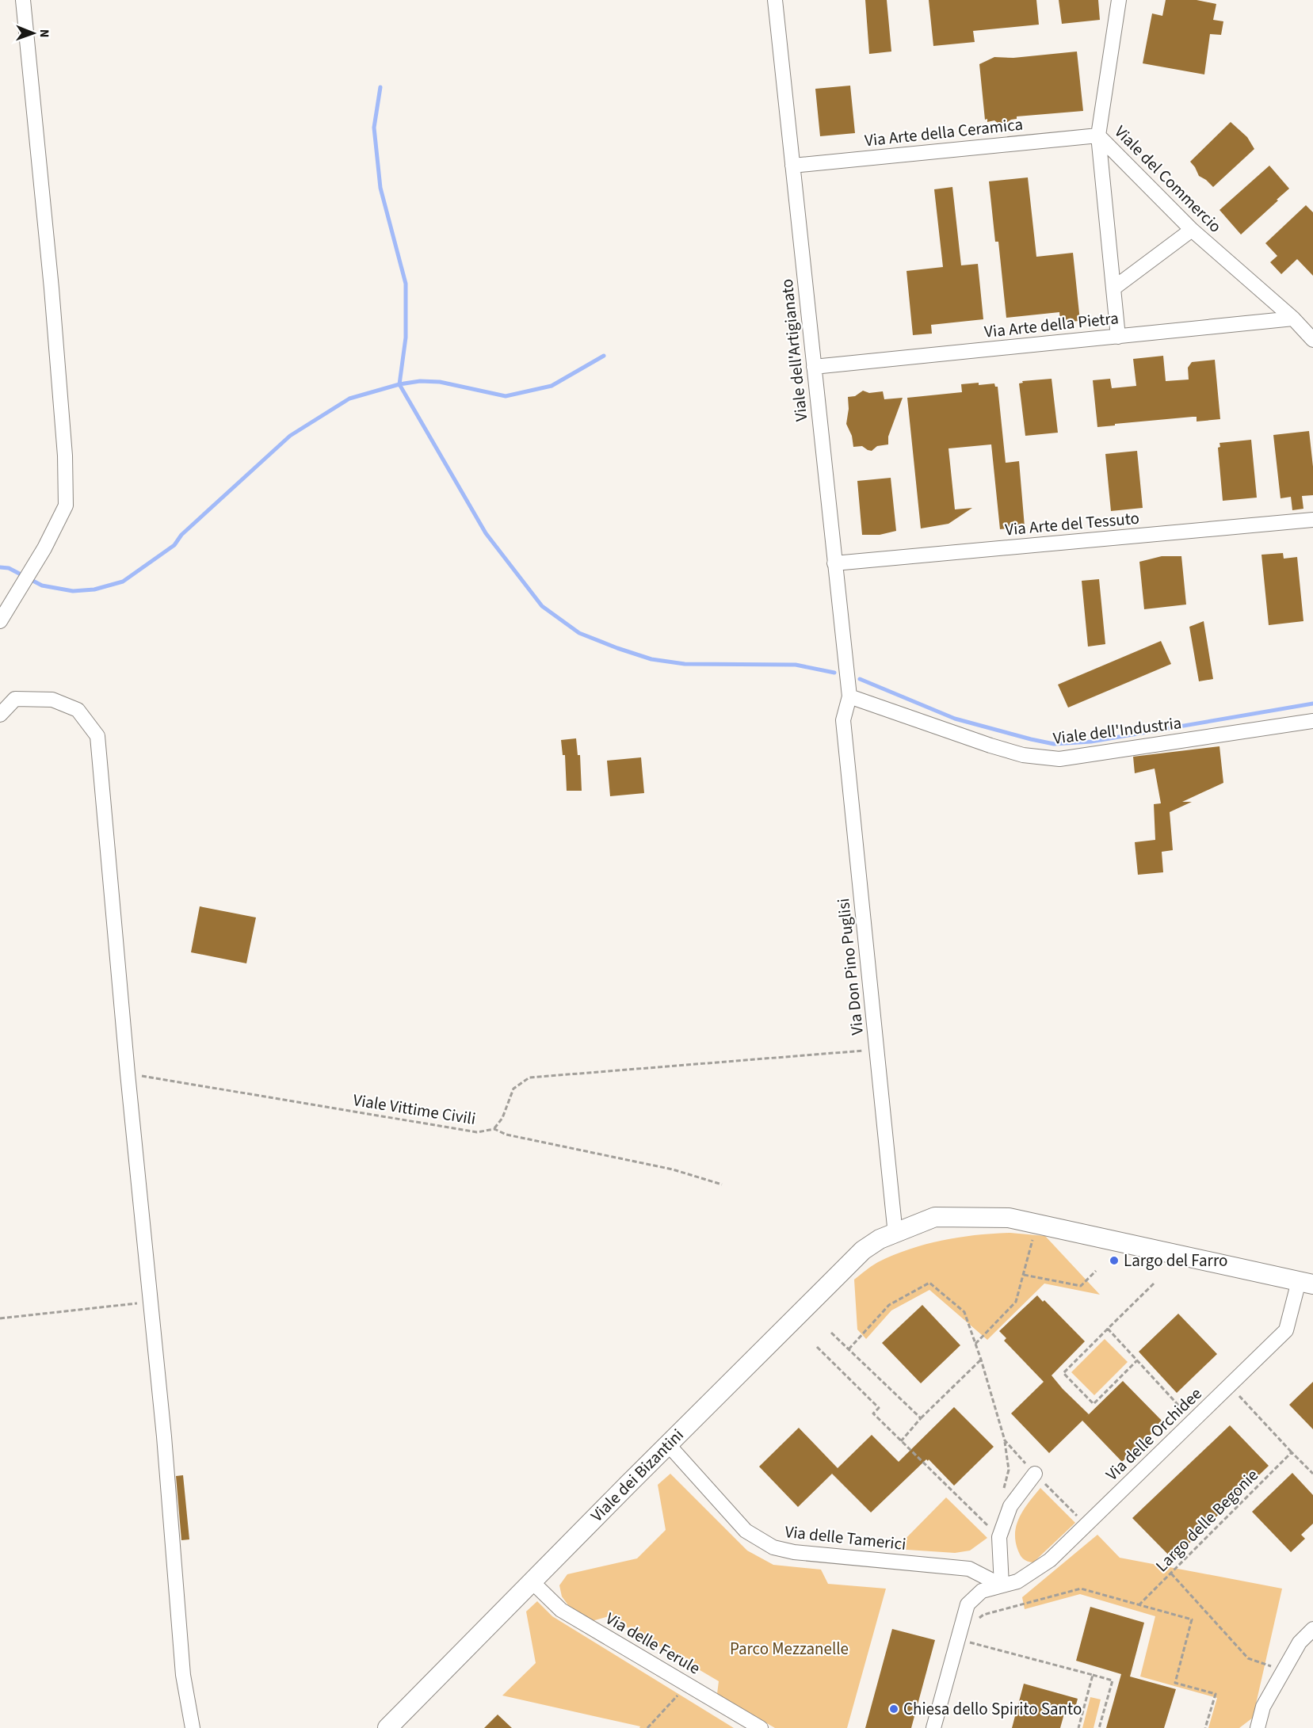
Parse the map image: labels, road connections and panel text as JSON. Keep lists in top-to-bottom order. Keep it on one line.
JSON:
{"streets":{"street":["Via Arte della Ceramica","Viale del Commercio","Via Arte della Pietra","Viale dell'Artigianato","Via Arte del Tessuto","Viale dell'Industria","Via Don Pino Puglisi","Via delle Orchidee","Viale dei Bizantini","Via delle Tamerici","Via delle Ferule"],"path":["Viale Vittime Civili","Largo delle Begonie"]},"crossings":[["Via Arte della Ceramica","Viale del Commercio"],["Via Arte della Ceramica","Viale dell'Artigianato"],["Viale del Commercio","Via Arte della Pietra"],["Via Arte della Pietra","Viale dell'Artigianato"],["Viale dell'Artigianato","Via Arte del Tessuto"],["Viale dell'Artigianato","Viale dell'Industria"],["Viale dell'Artigianato","Via Don Pino Puglisi"],["Viale dell'Industria","Via Don Pino Puglisi"],["Via Don Pino Puglisi","Viale dei Bizantini"],["Via delle Orchidee","Viale dei Bizantini"],["Via delle Orchidee","Via delle Tamerici"],["Viale dei Bizantini","Via delle Tamerici"],["Viale dei Bizantini","Via delle Ferule"]],"parks":["Parco Mezzanelle"],"places":["Largo del Farro","Chiesa dello Spirito Santo"],"north":"right"}
